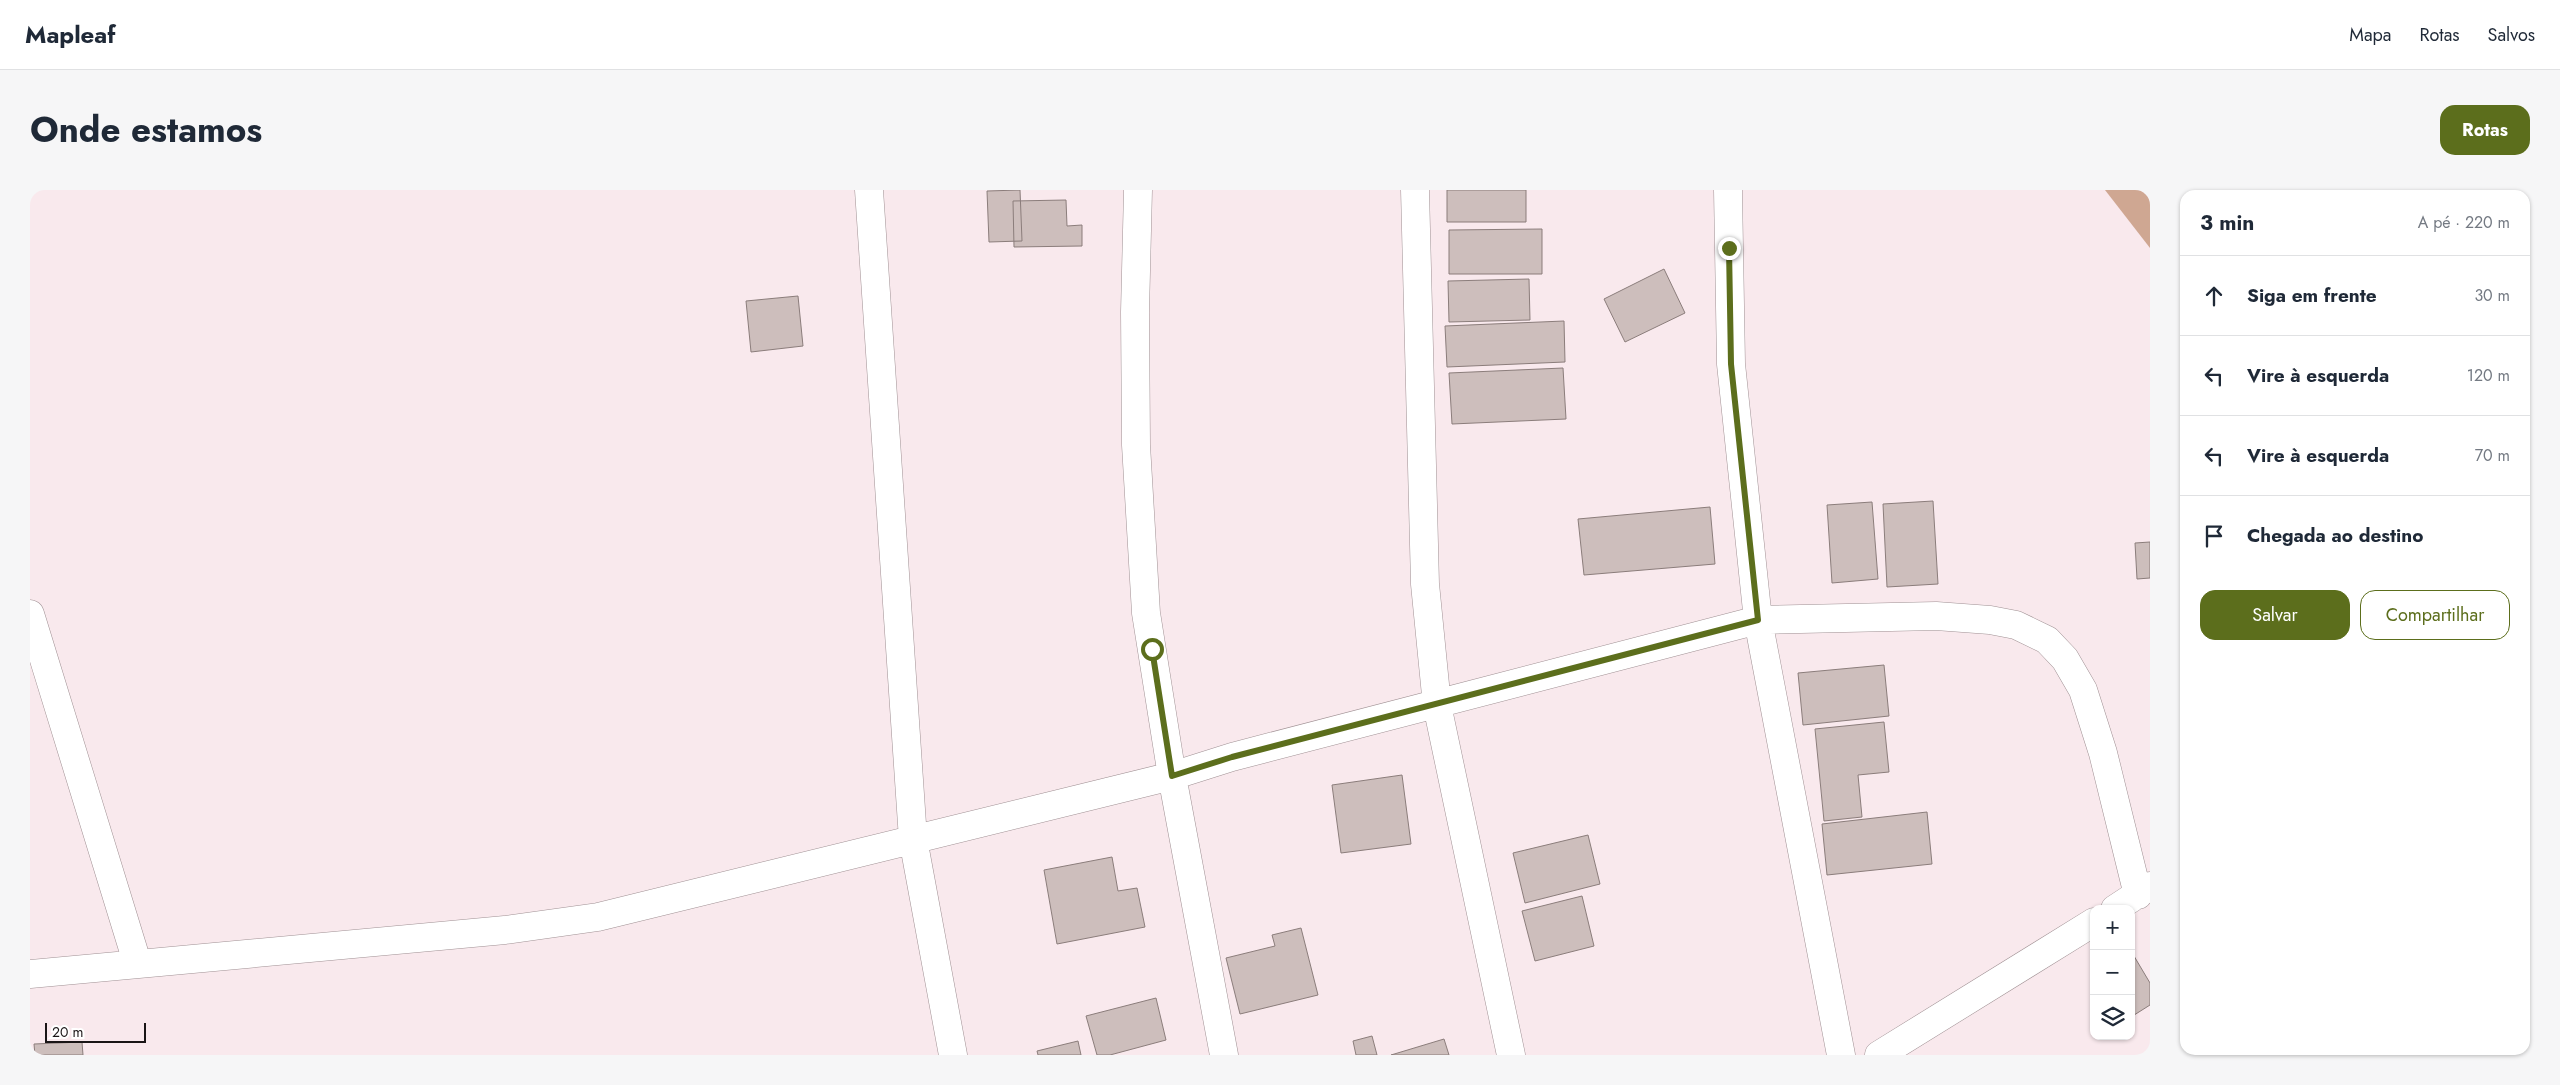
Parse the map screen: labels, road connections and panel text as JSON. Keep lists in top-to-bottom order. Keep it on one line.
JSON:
{"scale_bar":"20 m","page":{"header":"Mapleaf","nav":["Mapa","Rotas","Salvos"],"title":"Onde estamos","buttons":["Rotas",["Salvar","Compartilhar"]],"heading":["3 min","A pé · 220 m"],"list":[["Siga em frente","30 m"],["Vire à esquerda","120 m"],["Vire à esquerda","70 m"],"Chegada ao destino"],"map_buttons":["+","−"],"scale":"20 m"}}
